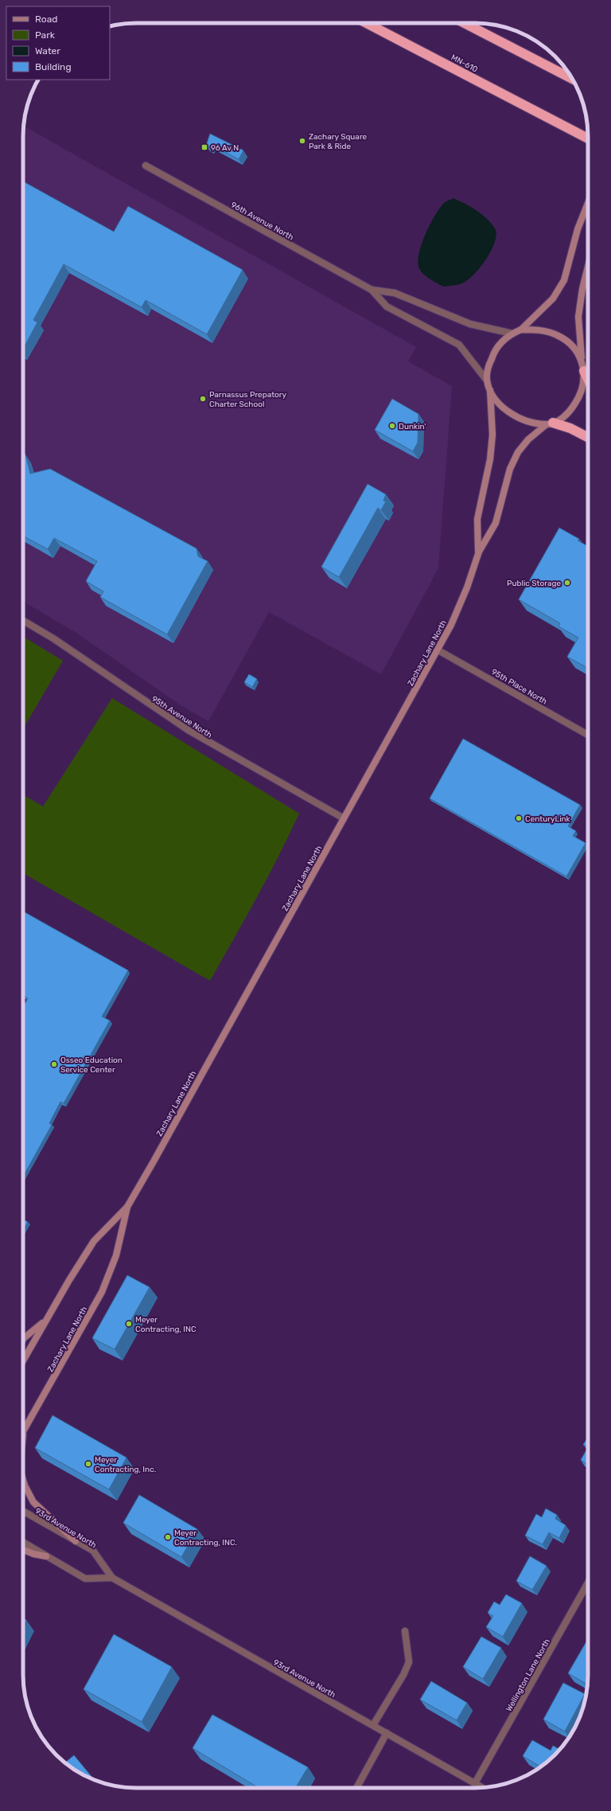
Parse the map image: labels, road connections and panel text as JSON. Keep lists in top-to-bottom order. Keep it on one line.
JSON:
{"streets":{"highway":["MN-610"],"main road":["Zachary Lane North"],"street":["96th Avenue North","95th Place North","95th Avenue North","93rd Avenue North","Wellington Lane North"]},"crossings":[["96th Avenue North","Zachary Lane North"],["Zachary Lane North","95th Place North"],["Zachary Lane North","95th Avenue North"],["93rd Avenue North","Wellington Lane North"]],"places":{"other":["Zachary Square Park & Ride","Parnassus Prepatory Charter School","Dunkin'","Public Storage","CenturyLink","Osseo Education Service Center","Meyer Contracting, INC","Meyer Contracting, Inc.","Meyer Contracting, INC."],"transit":["96 Av N"]},"legend":["Road","Park","Water","Building"]}
